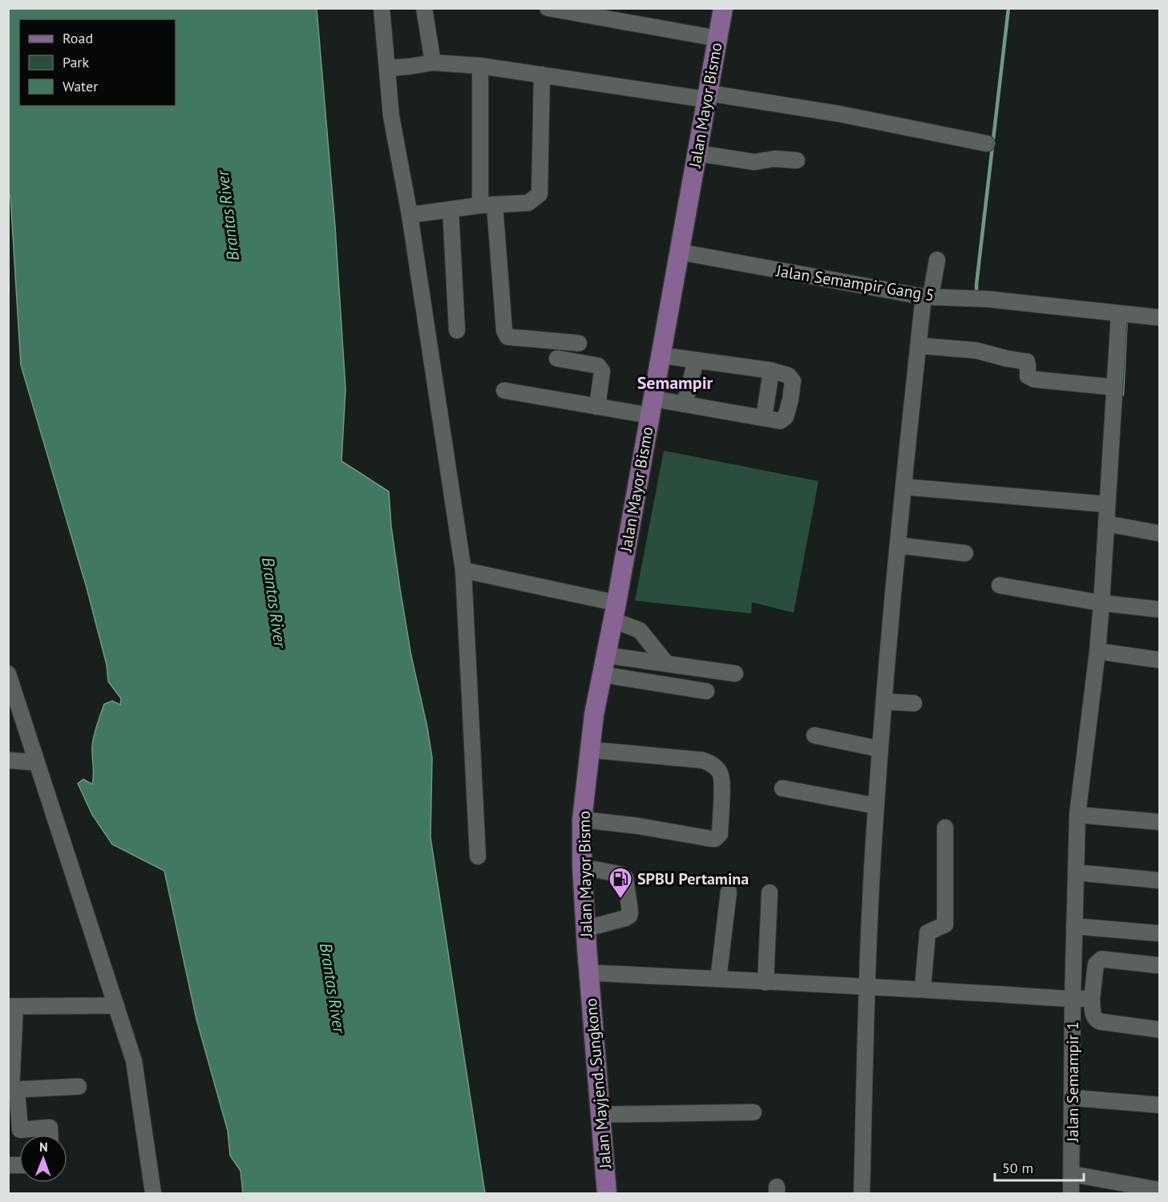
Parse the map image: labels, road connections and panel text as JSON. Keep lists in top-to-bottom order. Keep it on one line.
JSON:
{"streets":{"main road":["Jalan Mayor Bismo","Jalan Mayjend. Sungkono"],"street":["Jalan Semampir Gang 5","Jalan Semampir 1"]},"crossings":[["Jalan Mayor Bismo","Jalan Semampir Gang 5"],["Jalan Mayor Bismo","Jalan Mayjend. Sungkono"],["Jalan Semampir Gang 5","Jalan Semampir 1"]],"districts":["Semampir"],"water":["Brantas River"],"places":{"fuel station":["SPBU Pertamina"]},"legend":["Road","Park","Water"],"scale_bar":"50 m","north":"top"}
